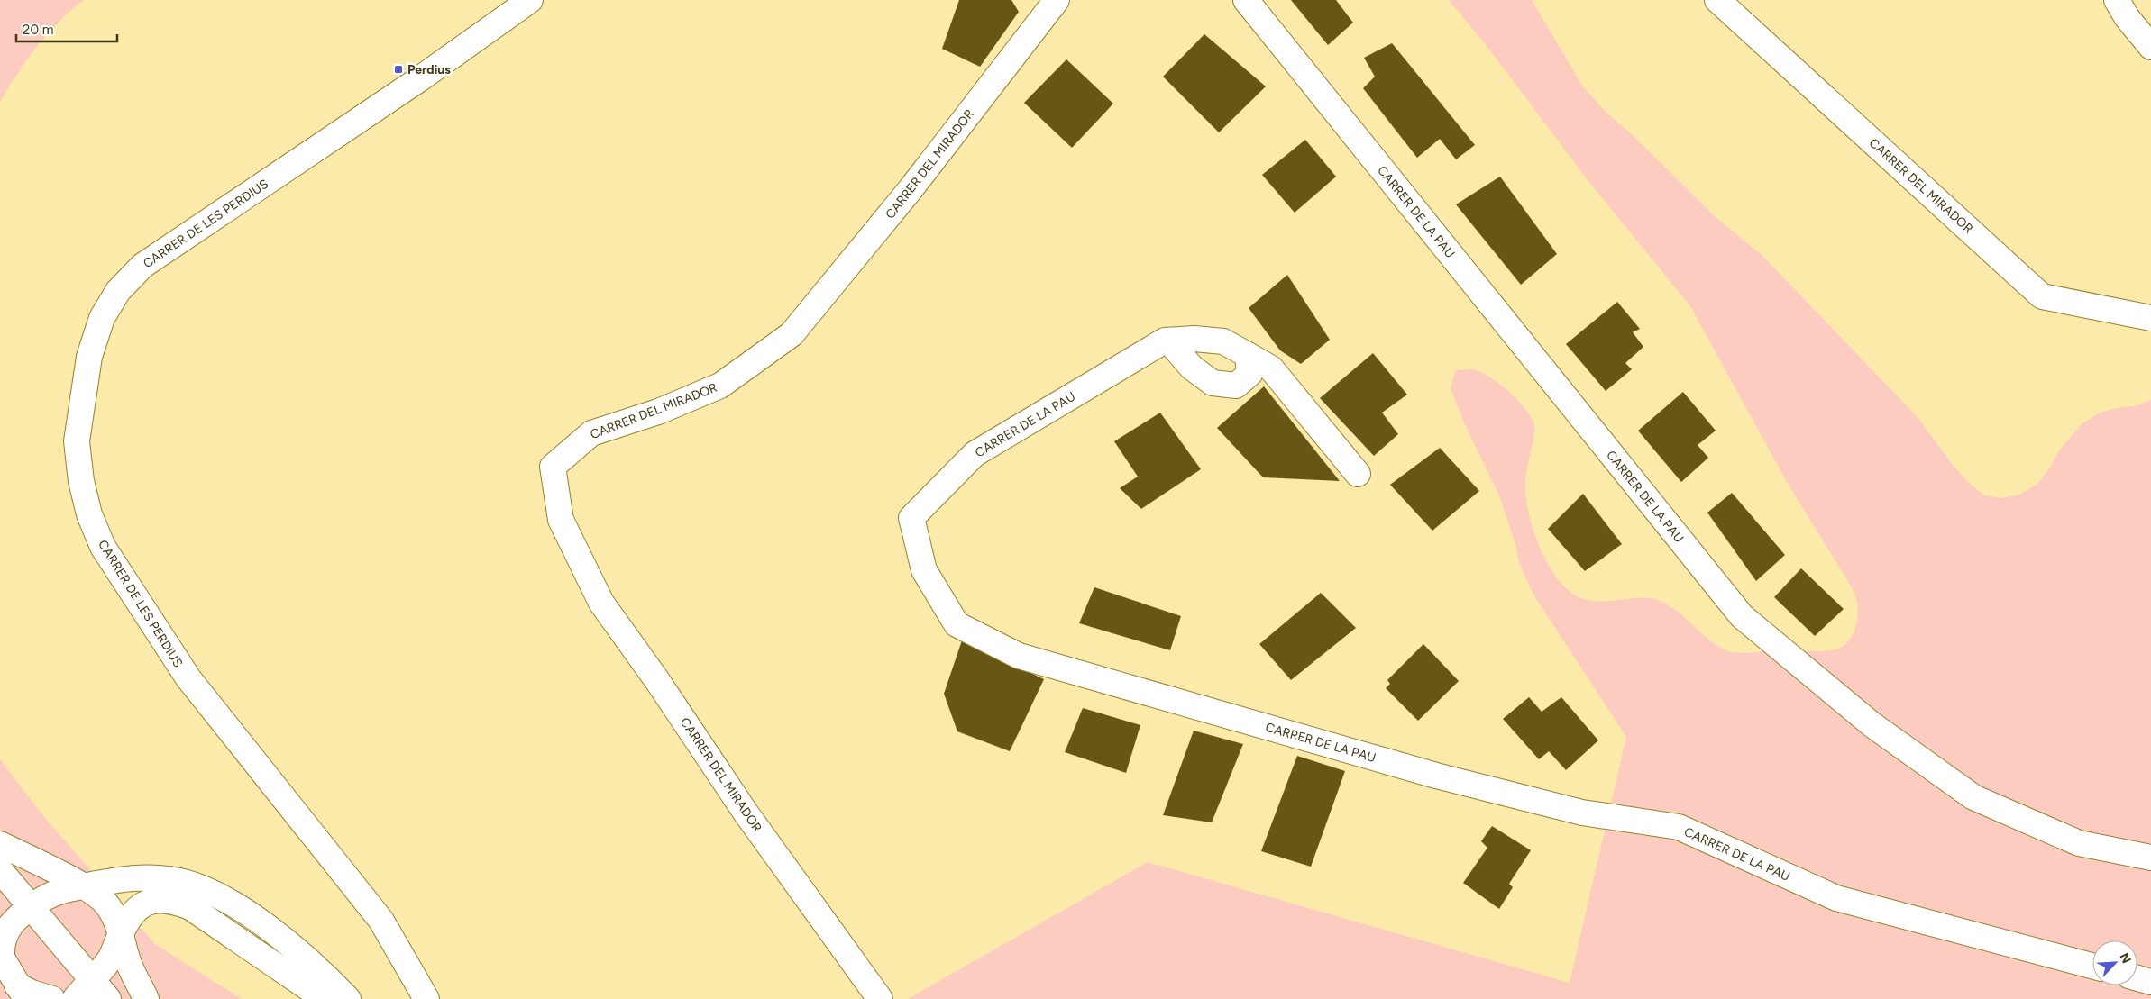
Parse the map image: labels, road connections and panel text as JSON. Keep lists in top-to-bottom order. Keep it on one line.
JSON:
{"streets":{"street":["CARRER DEL MIRADOR","CARRER DE LA PAU","CARRER DE LES PERDIUS"]},"places":{"transit":["Perdius"]},"scale_bar":"20 m","north":"top right"}
